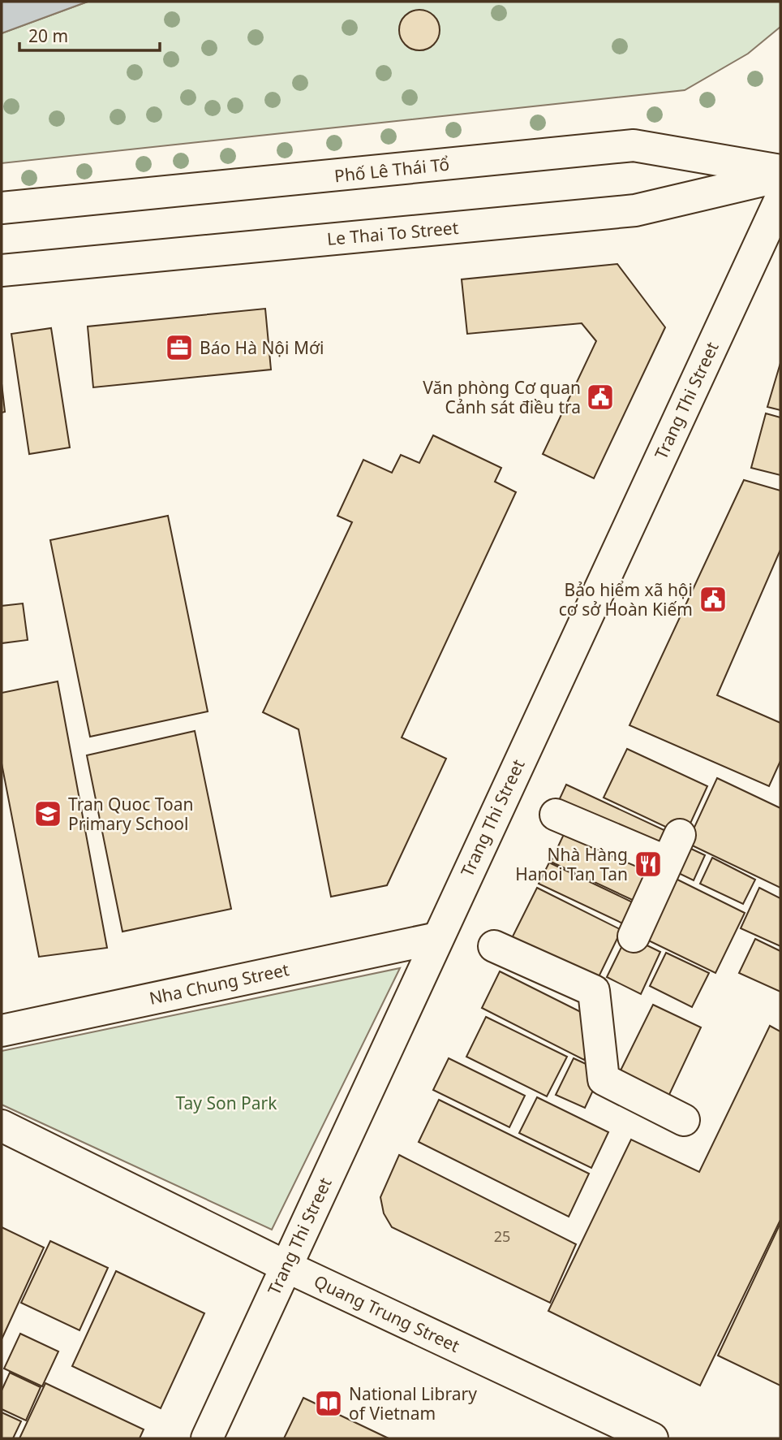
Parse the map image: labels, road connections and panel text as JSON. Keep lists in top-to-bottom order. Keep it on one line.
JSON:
{"streets":{"street":["Phố Lê Thái Tổ","Le Thai To Street","Trang Thi Street","Nha Chung Street","Quang Trung Street"]},"crossings":[["Trang Thi Street","Nha Chung Street"],["Trang Thi Street","Quang Trung Street"]],"parks":["Tay Son Park"],"places":{"office":["Báo Hà Nội Mới"],"public building":["Văn phòng Cơ quan Cảnh sát điều tra","Bảo hiểm xã hội cơ sở Hoàn Kiếm"],"school or university":["Tran Quoc Toan Primary School"],"restaurant":["Nhà Hàng Hanoi Tan Tan"],"library":["National Library of Vietnam"]},"house_numbers":["25"],"scale_bar":"20 m"}
